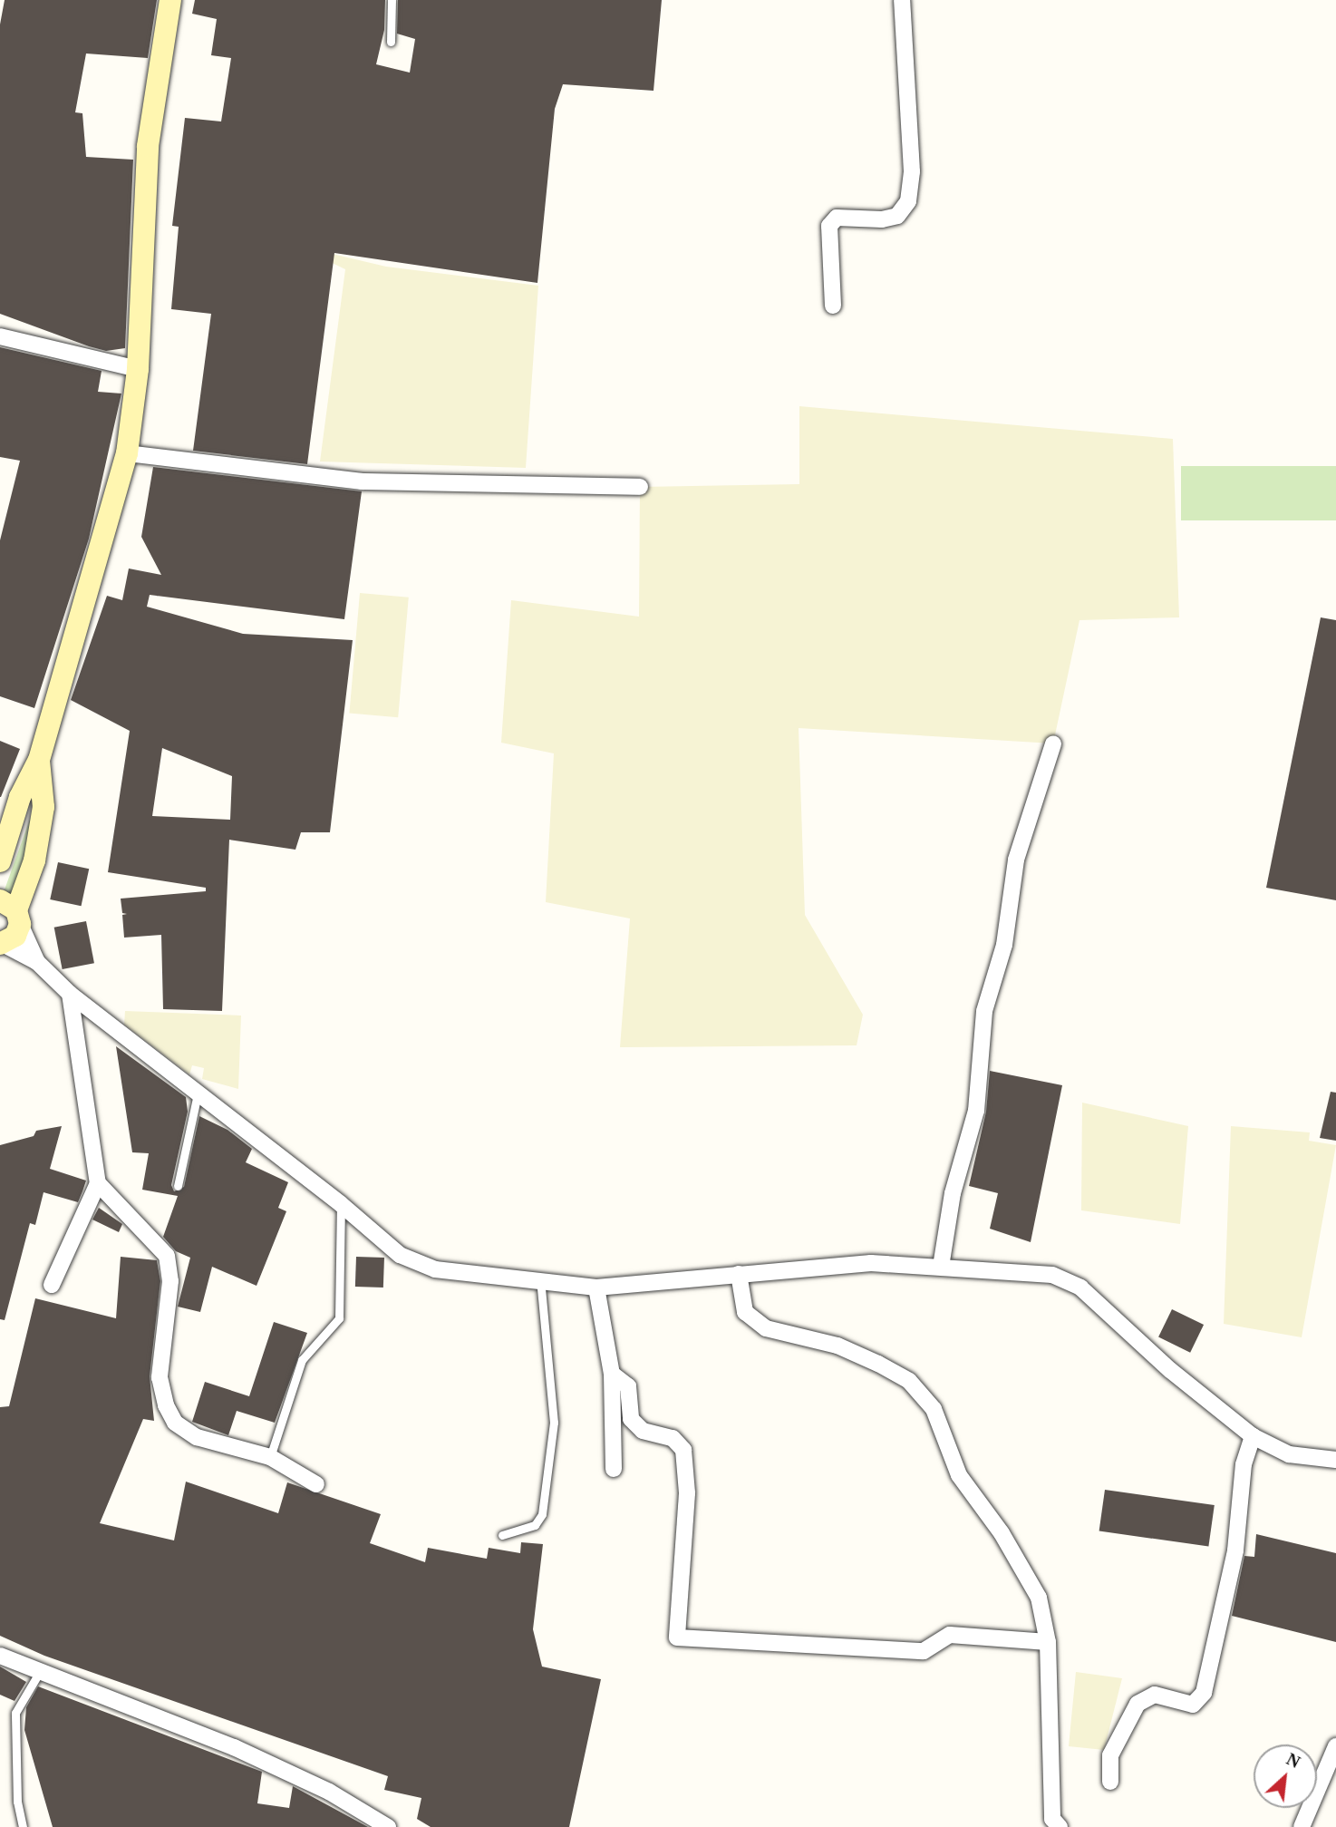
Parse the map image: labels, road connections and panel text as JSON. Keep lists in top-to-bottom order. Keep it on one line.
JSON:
{"north":"top right"}
